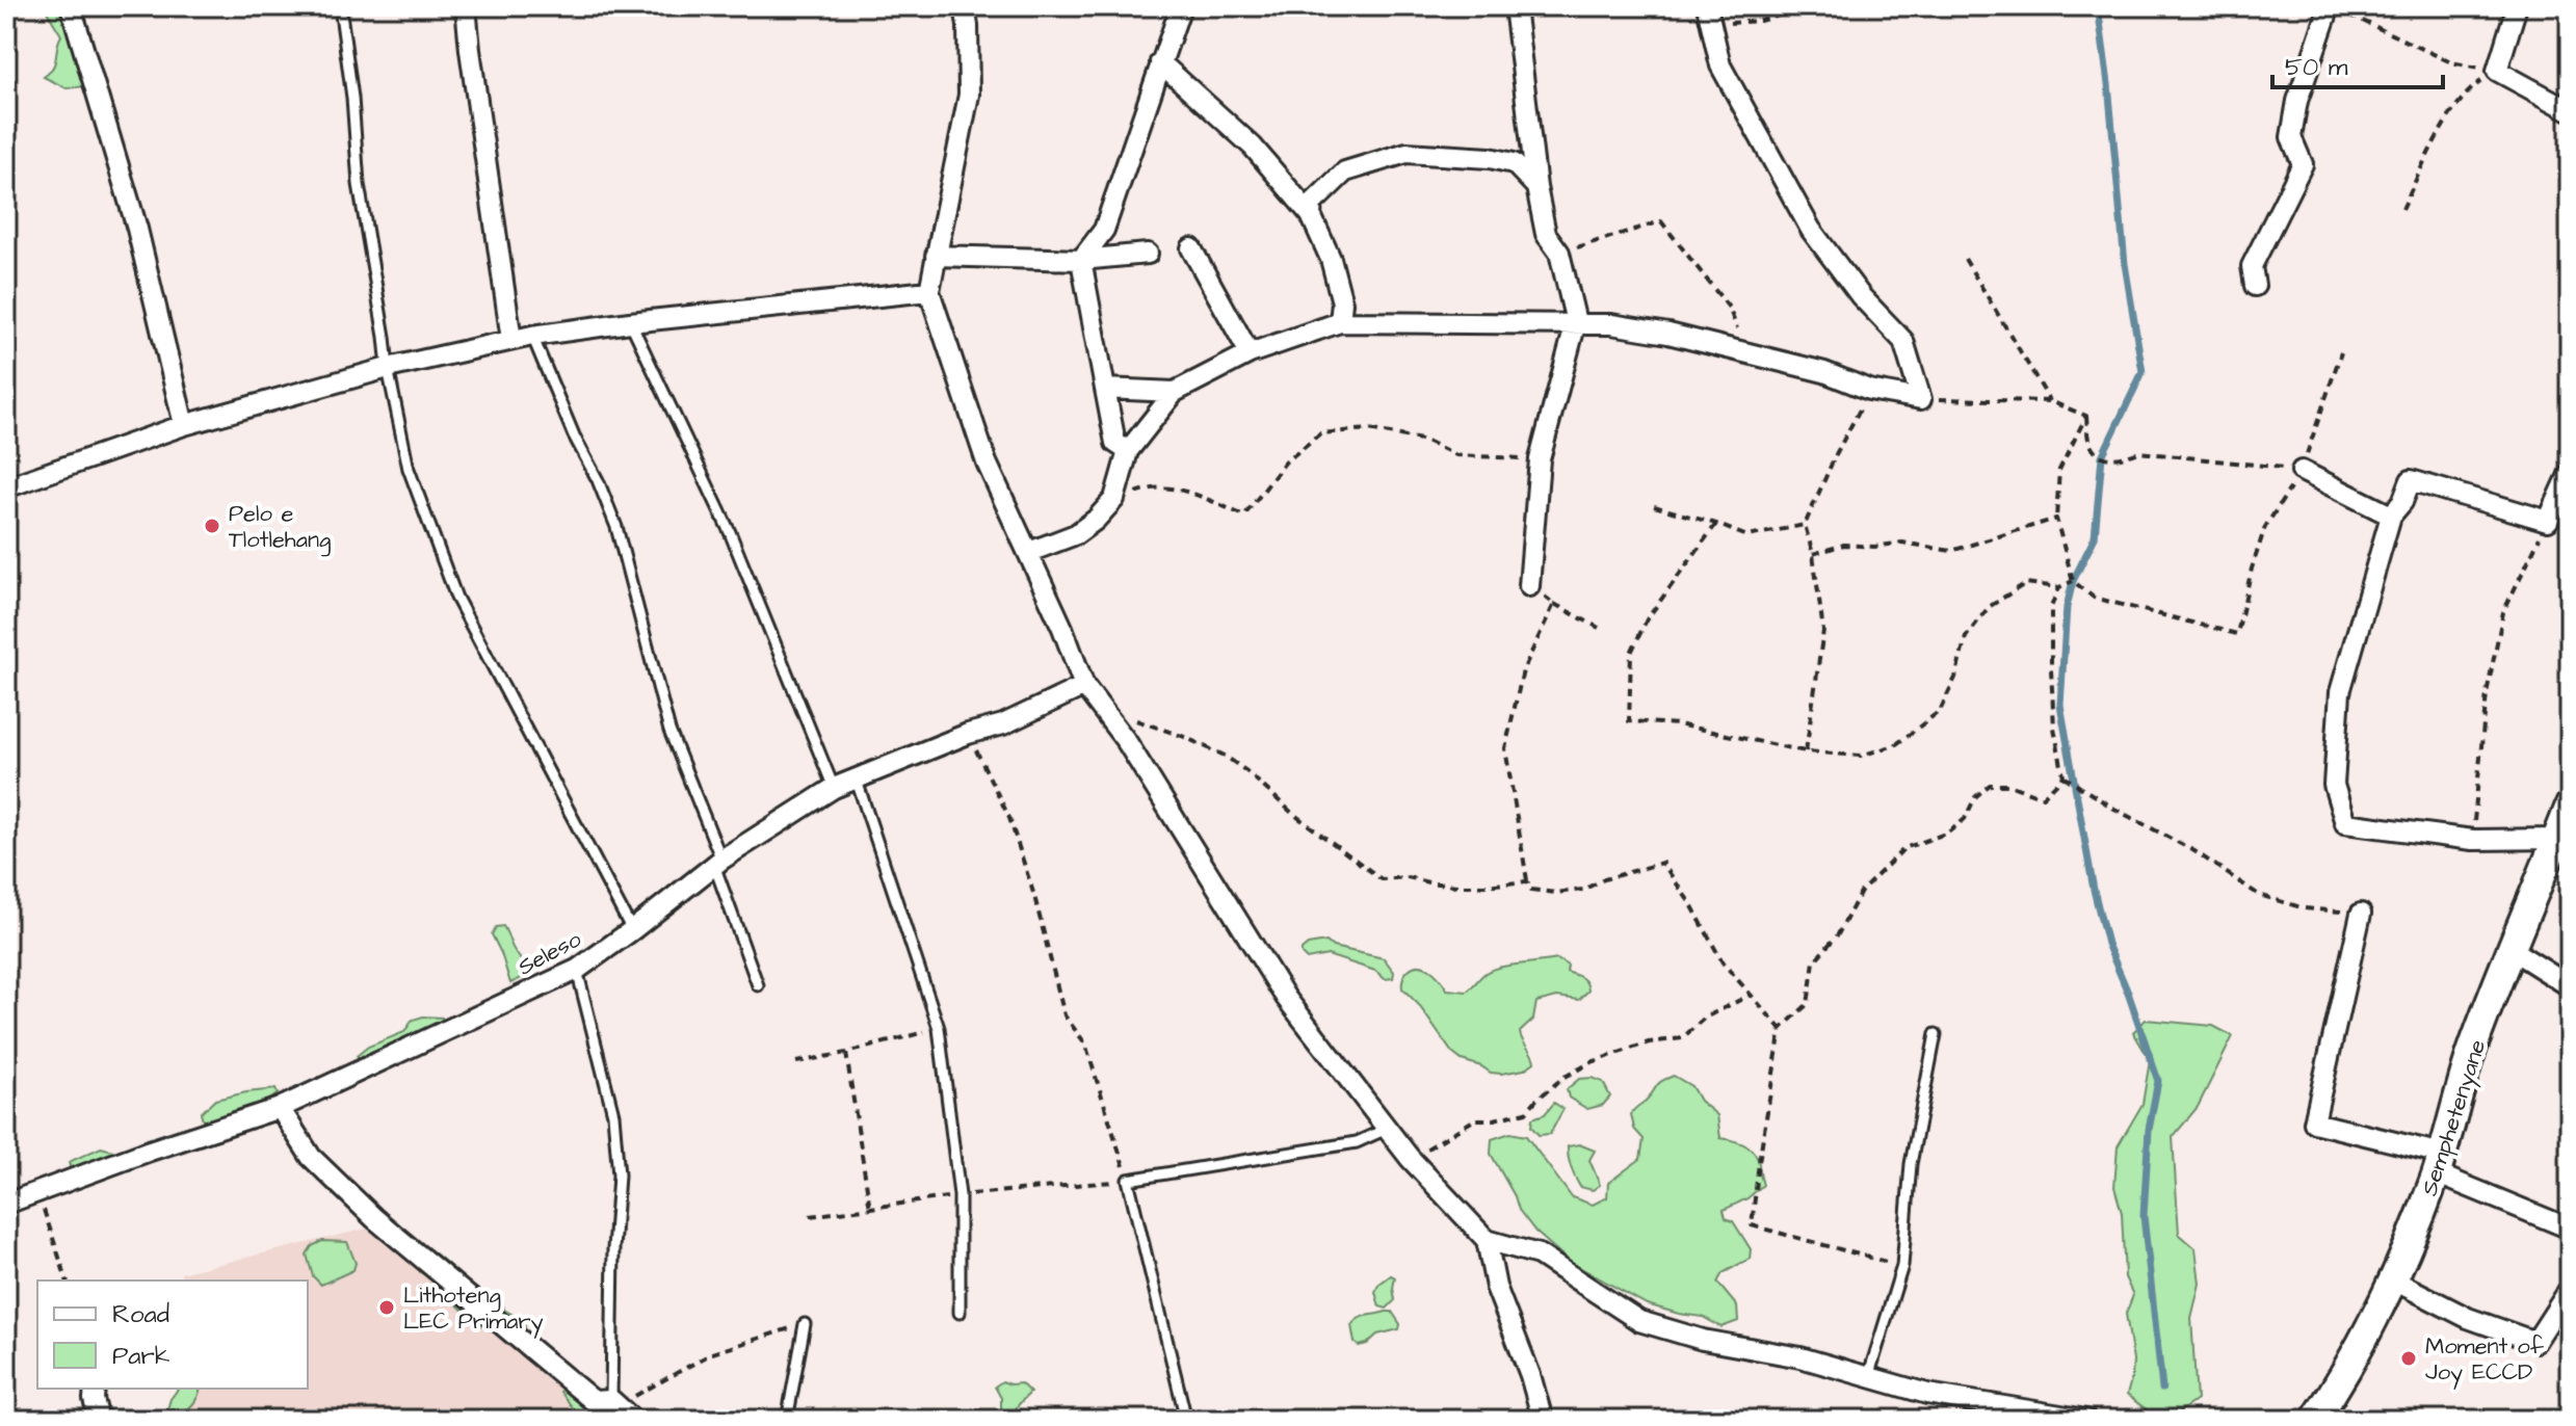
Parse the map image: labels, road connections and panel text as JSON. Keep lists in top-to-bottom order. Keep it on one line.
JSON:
{"streets":{"main road":["Semphetenyane"],"street":["Seleso"]},"places":["Pelo e Tlotlehang","Lithoteng LEC Primary","Moment of Joy ECCD"],"legend":["Road","Park"],"scale_bar":"50 m"}
